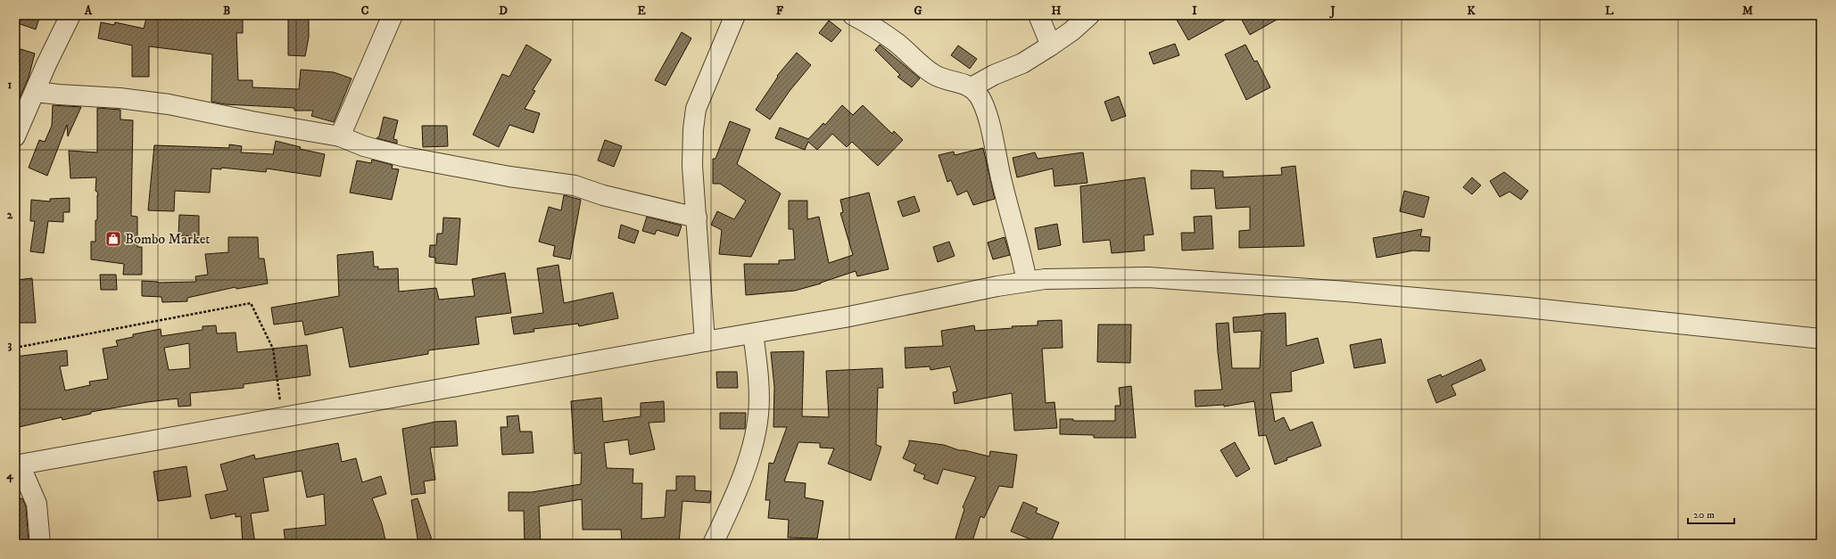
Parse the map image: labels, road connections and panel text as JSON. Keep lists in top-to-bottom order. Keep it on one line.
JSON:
{"places":{"shop":["Bombo Market"]},"scale_bar":"20 m","grid":{"columns":["A","B","C","D","E","F","G","H","I","J","K","L","M"],"rows":["1","2","3","4"]}}
